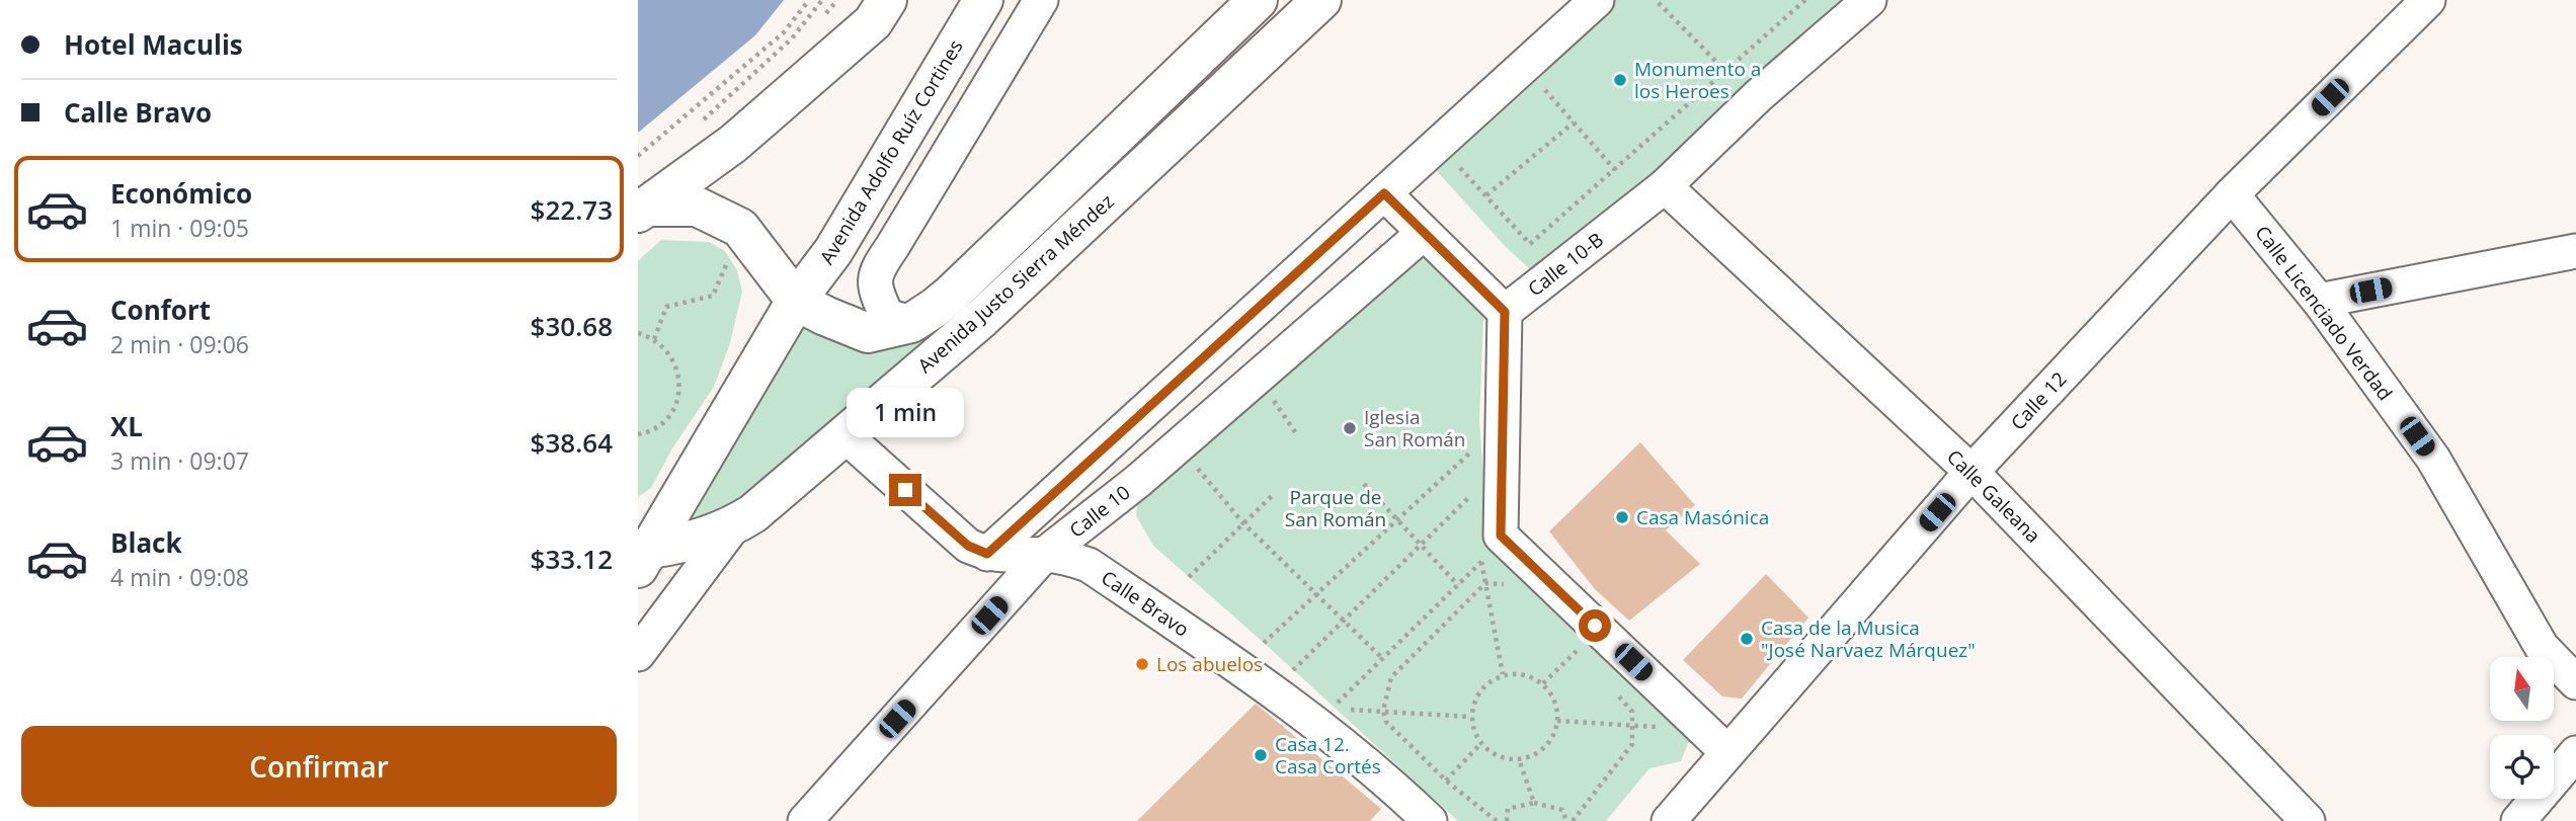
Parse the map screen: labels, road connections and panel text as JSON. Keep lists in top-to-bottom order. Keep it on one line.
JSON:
{"streets":{"main road":["Avenida Adolfo Ruíz Cortines","Avenida Justo Sierra Méndez"],"street":["Calle 10-B","Calle Licenciado Verdad","Calle 12","Calle Galeana","Calle 10","Calle Bravo"]},"crossings":[["Avenida Adolfo Ruíz Cortines","Avenida Justo Sierra Méndez"],["Calle 10-B","Calle Galeana"],["Avenida Justo Sierra Méndez","Calle Bravo"],["Calle Licenciado Verdad","Calle 12"],["Calle 12","Calle Galeana"],["Calle 10","Calle Bravo"]],"parks":["Parque de San Román"],"places":["Monumento a los Heroes","Iglesia San Román","Casa Masónica","Casa de la Musica \"José Narvaez Márquez\"","Los abuelos","Casa 12. Casa Cortés"],"north":"top","page":{"banner":["Hotel Maculis","Calle Bravo"],"list":[{"name":"Económico","note":"1 min · 09:05","value":"$22.73"},{"name":"Confort","note":"2 min · 09:06","value":"$30.68"},{"name":"XL","note":"3 min · 09:07","value":"$38.64"},{"name":"Black","note":"4 min · 09:08","value":"$33.12"}],"bubble":"1 min","buttons":"Confirmar"}}
